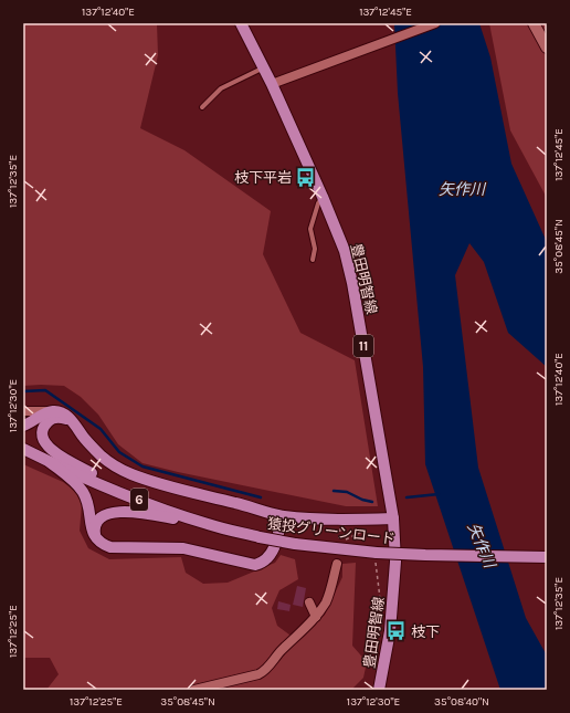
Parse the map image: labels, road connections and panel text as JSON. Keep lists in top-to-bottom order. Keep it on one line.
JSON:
{"streets":{"main road":["豊田明智線","11","6","猿投グリーンロード"]},"water":["矢作川"],"places":{"bus stop":["枝下平岩","枝下"]},"coordinates":["137°12'40\"E","137°12'45\"E","137°12'35\"E","35°08'45\"N","137°12'30\"E","137°12'25\"E","35°08'40\"N"]}
